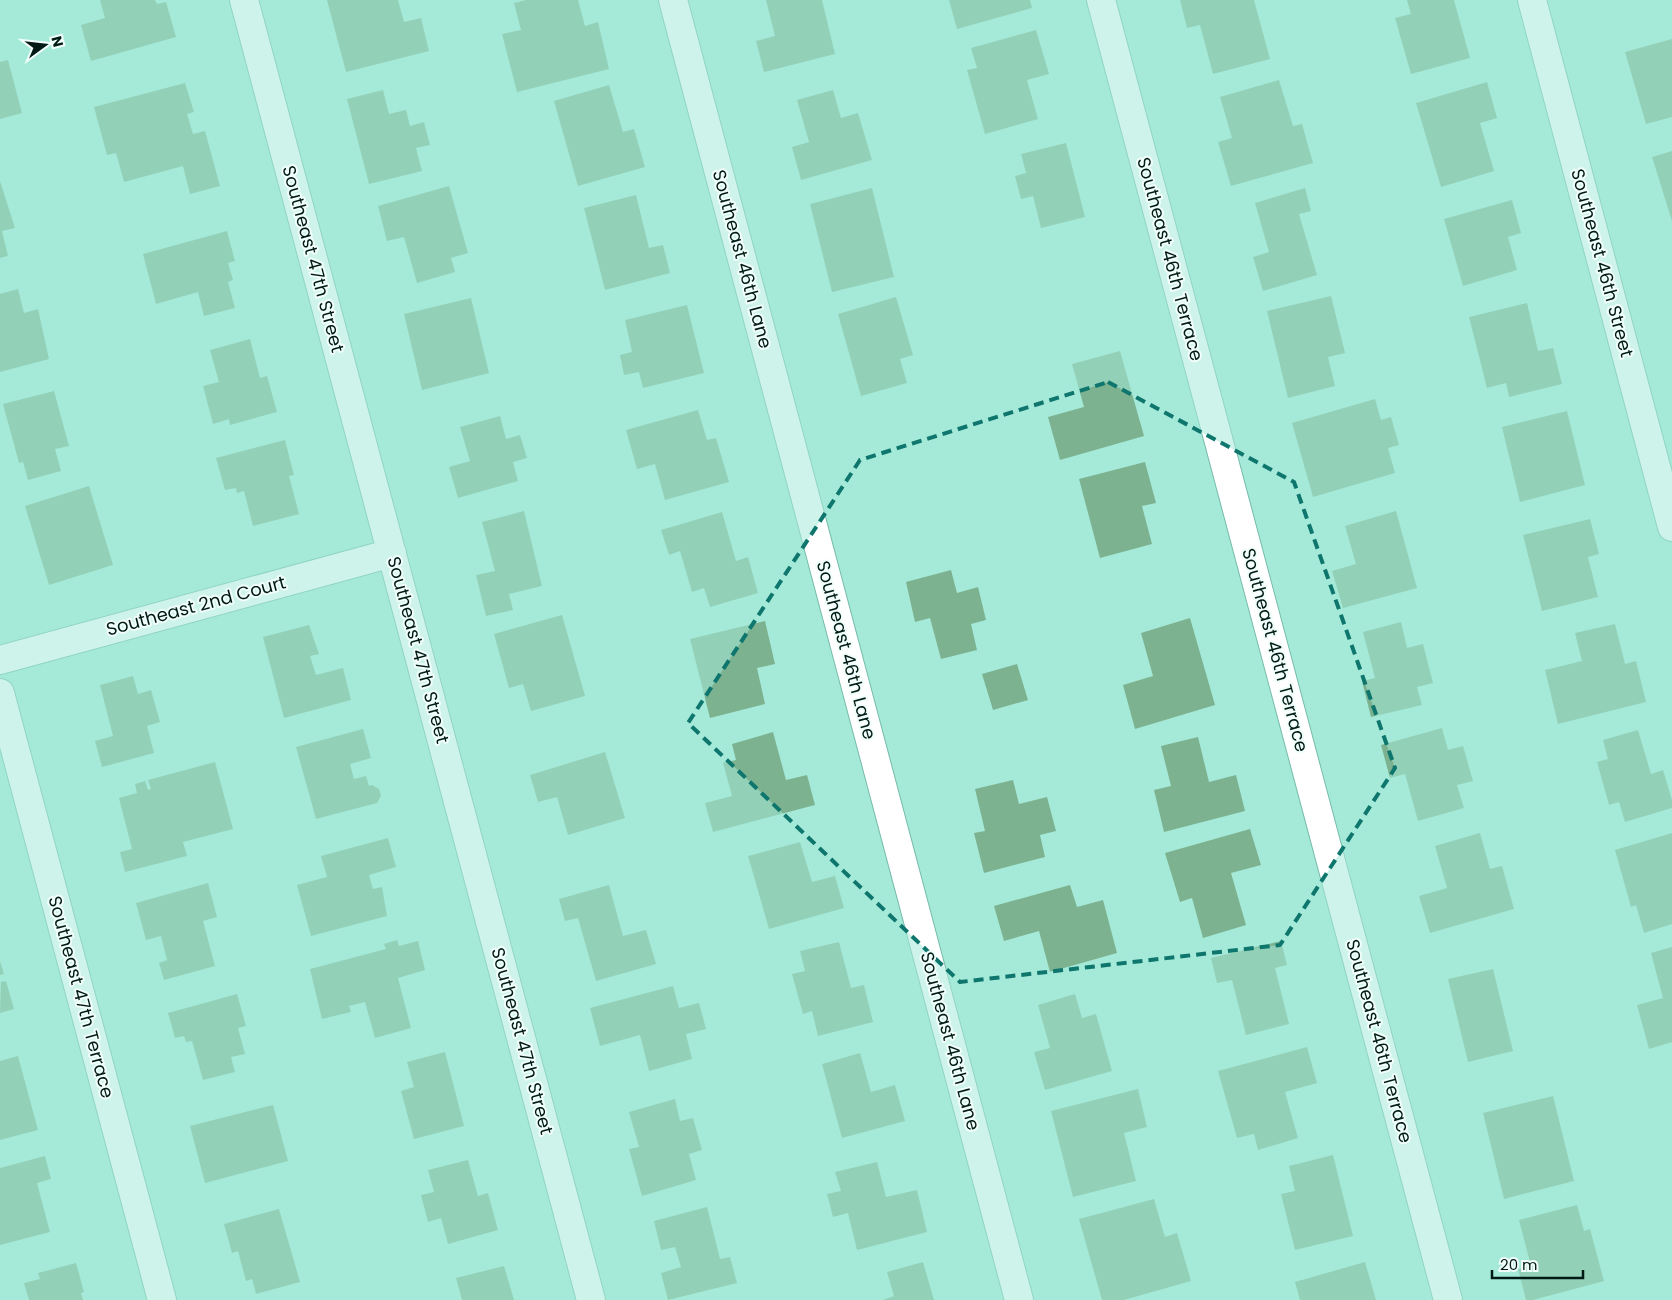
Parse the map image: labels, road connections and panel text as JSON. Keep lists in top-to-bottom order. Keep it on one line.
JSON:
{"streets":{"street":["Southeast 47th Street","Southeast 46th Lane","Southeast 46th Terrace","Southeast 46th Street","Southeast 2nd Court","Southeast 47th Terrace"]},"crossings":[["Southeast 47th Street","Southeast 2nd Court"]],"scale_bar":"20 m","north":"right"}
